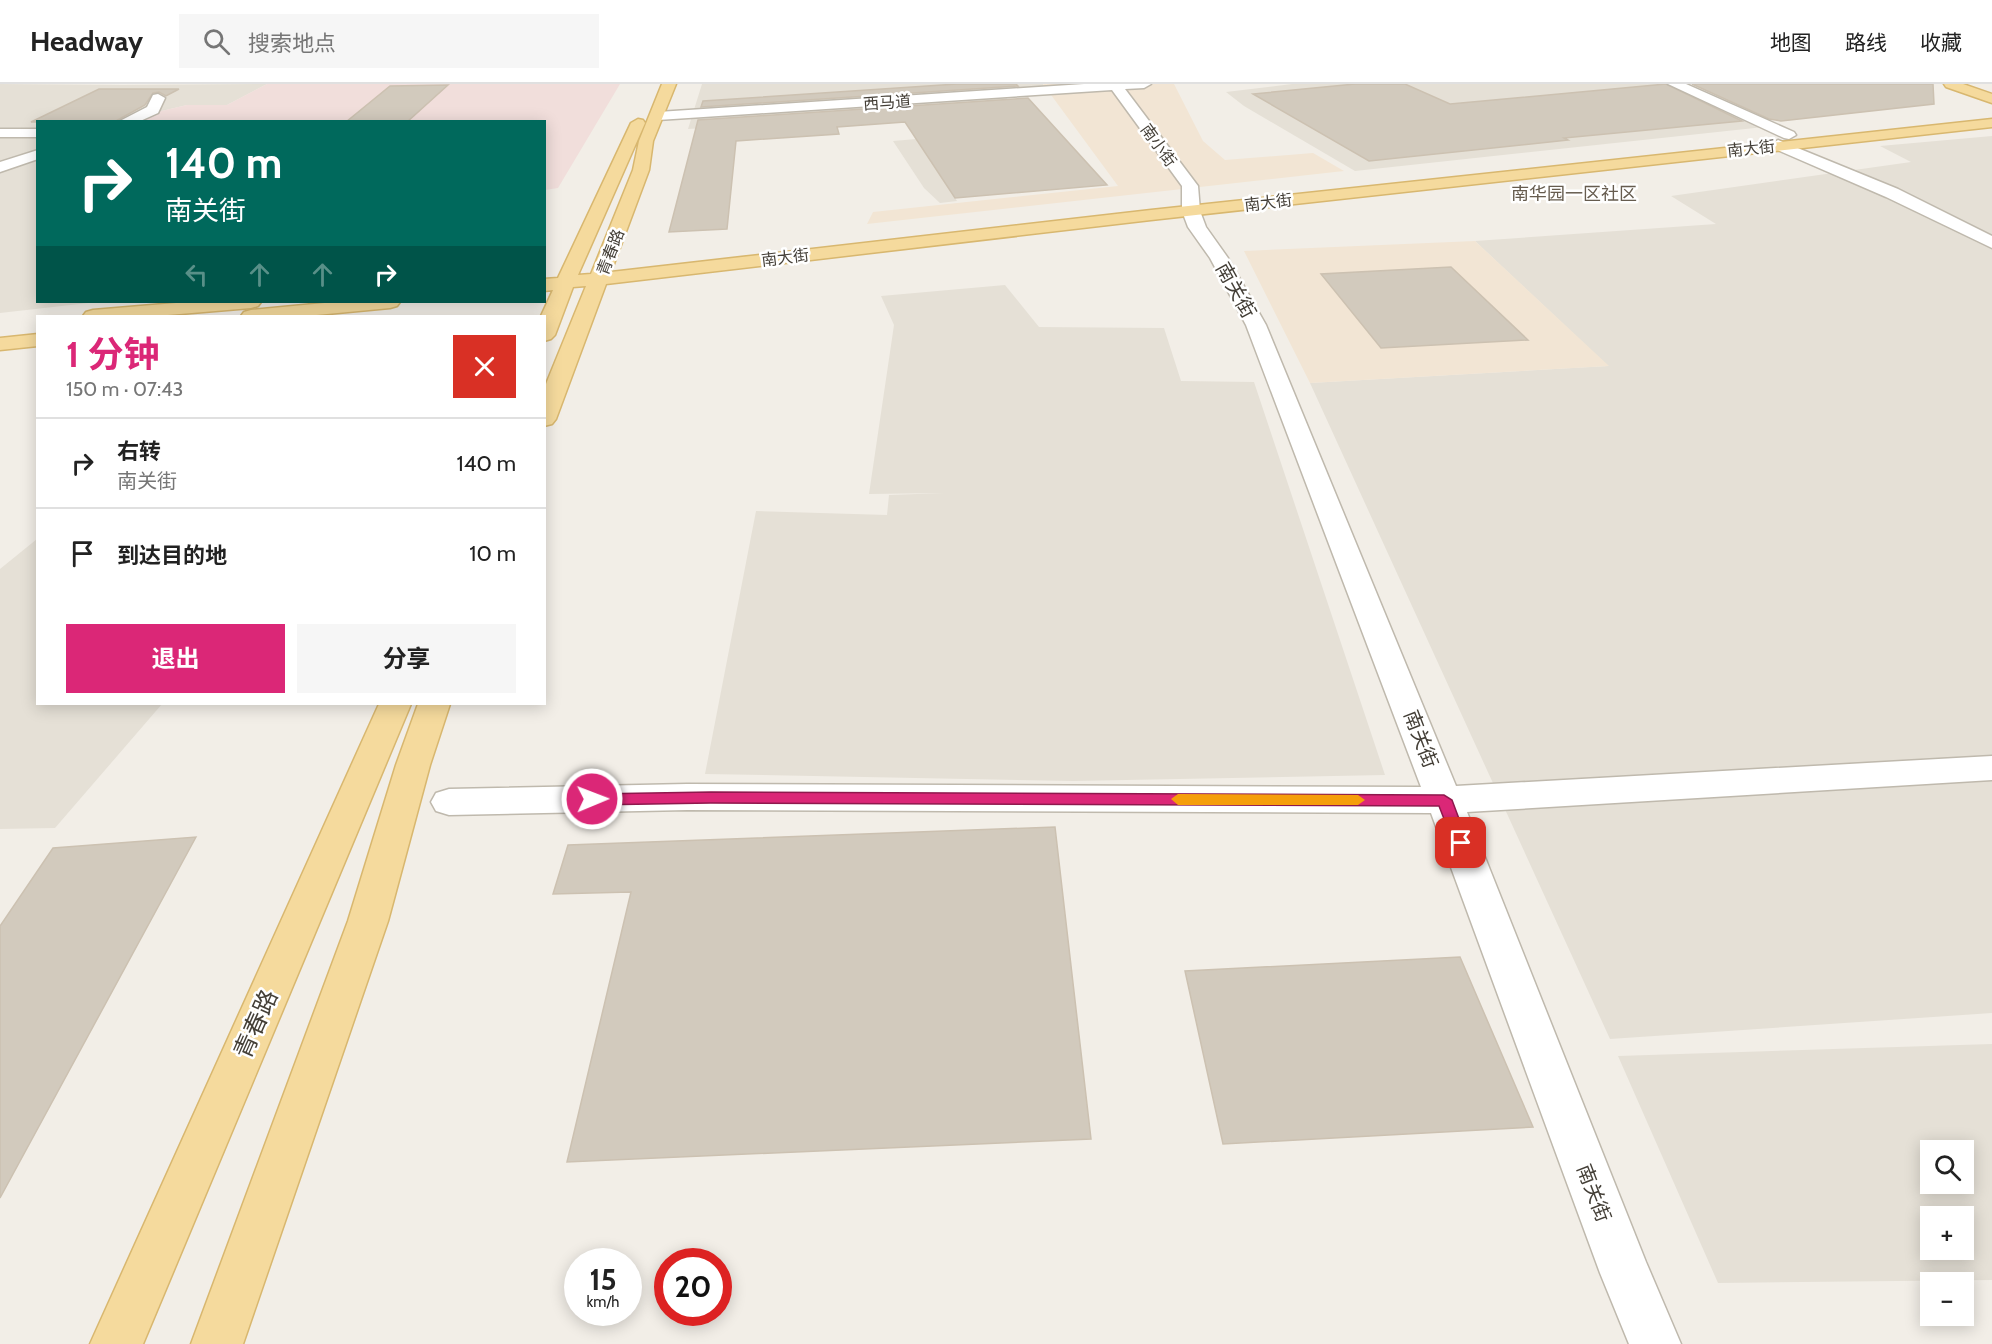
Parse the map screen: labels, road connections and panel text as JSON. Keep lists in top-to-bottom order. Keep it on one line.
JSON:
{"streets":{"main road":["南大街","青春路"],"street":["西马道","南小街","南关街"]},"crossings":[["西马道","南小街"],["西马道","青春路"],["南小街","南大街"],["南小街","南关街"],["南大街","青春路"],["南大街","南关街"]],"districts":["南华园一区社区"],"page":{"header":"Headway","search":"搜索地点","nav":["地图","路线","收藏"],"turn":["140 m","南关街"],"heading":["1 分钟","150 m · 07:43"],"list":[{"name":"右转","note":"南关街","value":"140 m"},{"name":"到达目的地","value":"10 m"}],"buttons":["退出","分享"],"map_buttons":["+","−"],"speed":"15 km/h","limit":"20"}}
